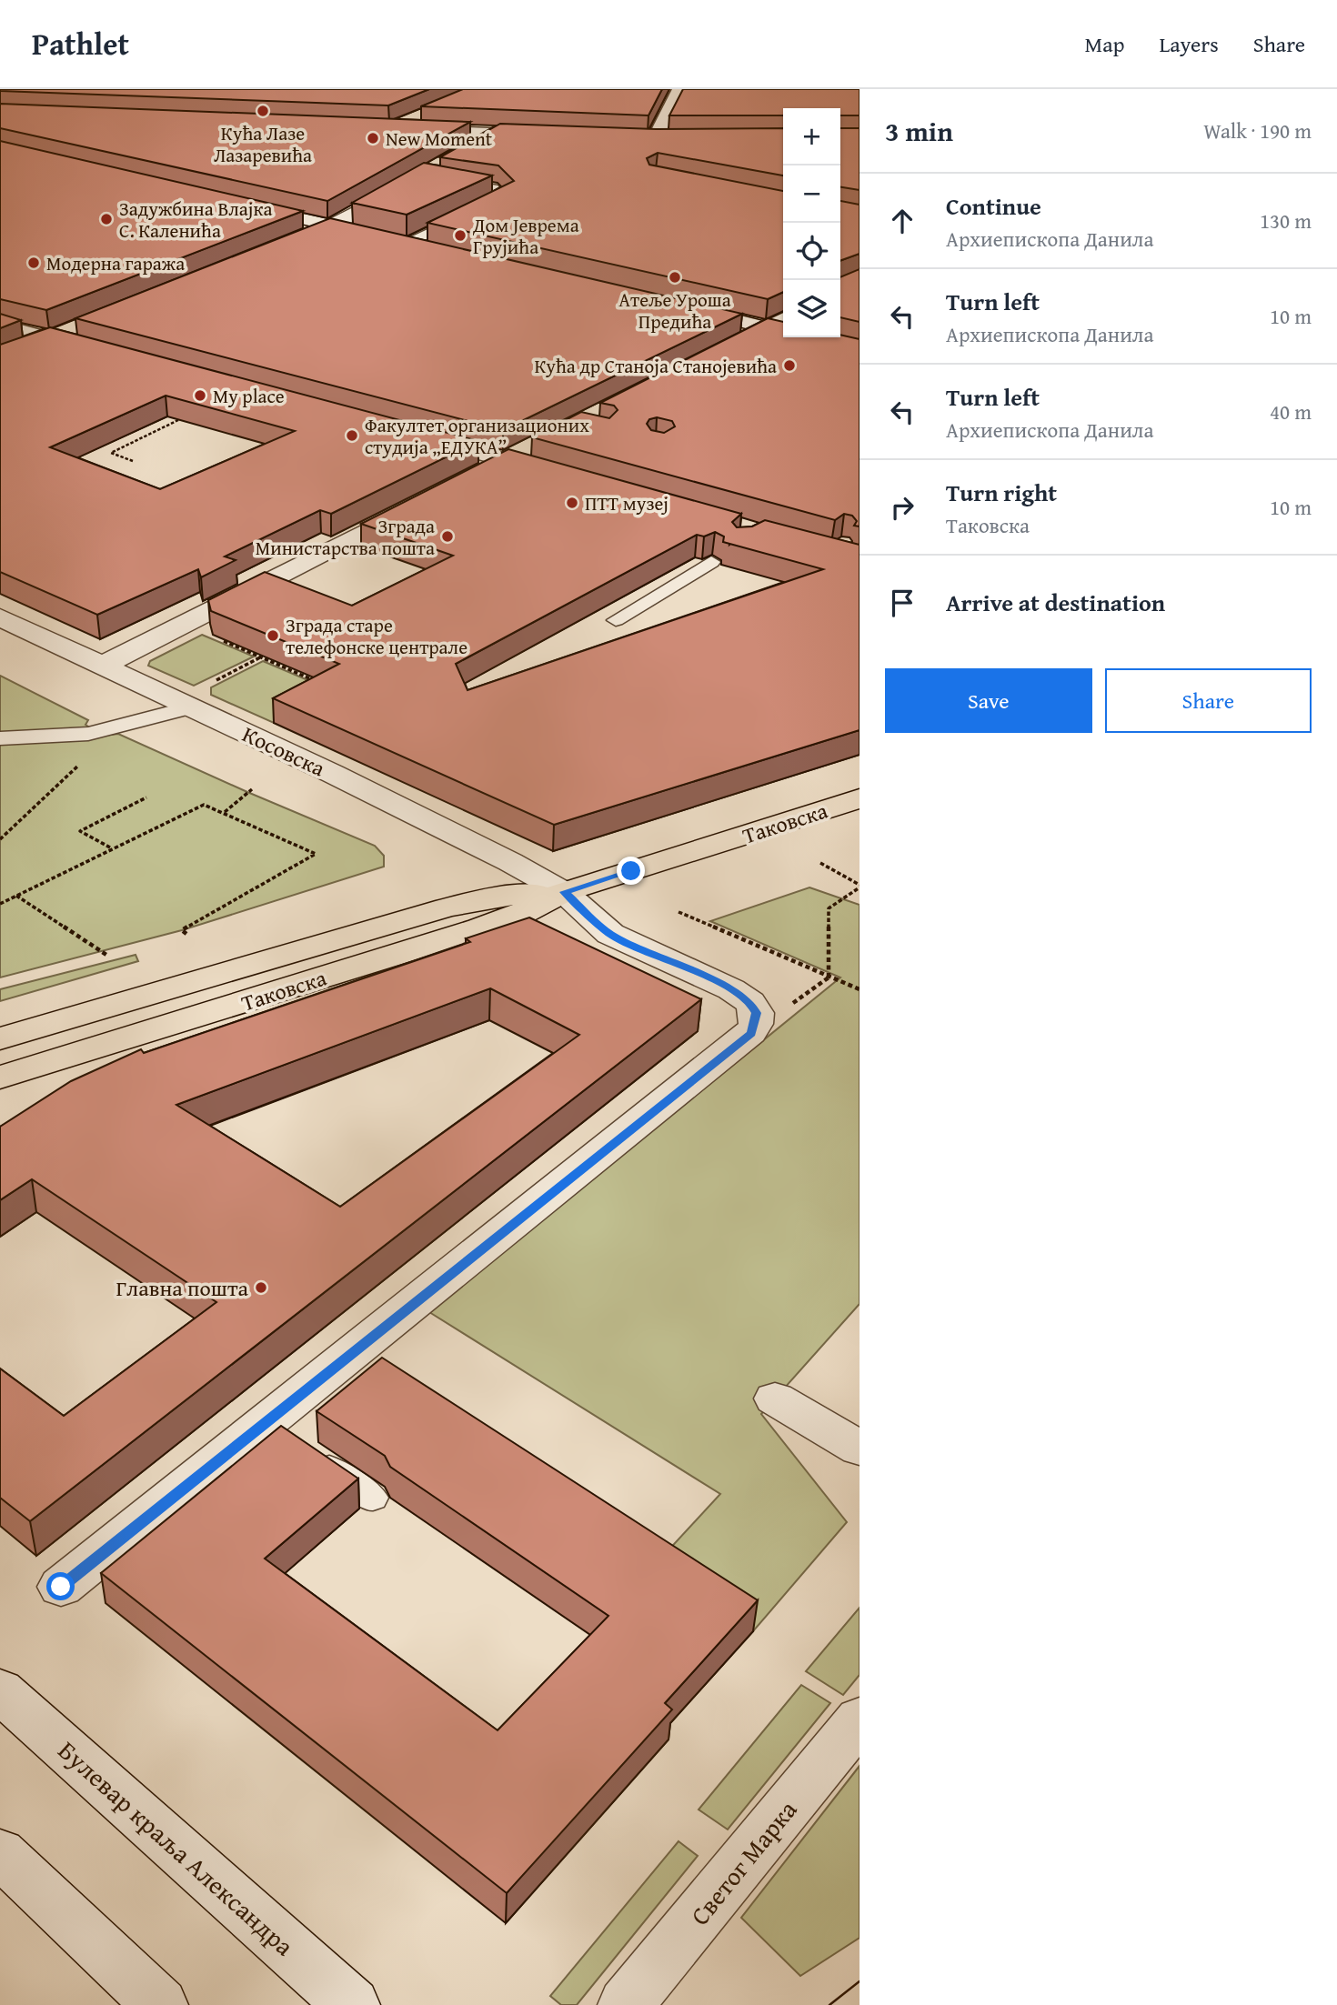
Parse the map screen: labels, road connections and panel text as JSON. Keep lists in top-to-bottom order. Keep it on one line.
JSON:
{"streets":{"main road":["Таковска"],"street":["Косовска","Булевар краља Александра","Светог Марка"]},"crossings":[["Косовска","Таковска"]],"places":["Кућа Лазе Лазаревића","New Moment","Задужбина Влајка С. Каленића","Дом Јеврема Грујића","Модерна гаража","Атеље Уроша Предића","Кућа др Станоја Станојевића","My place","Факултет организационих студија „ЕДУКА”","ПТТ музеј","Зграда Министарства пошта","Зграда старе телефонске централе","Главна пошта"],"page":{"header":"Pathlet","nav":["Map","Layers","Share"],"heading":["3 min","Walk · 190 m"],"map_buttons":["+","−"],"list":[["Continue","Архиепископа Данила","130 m"],["Turn left","Архиепископа Данила","10 m"],["Turn left","Архиепископа Данила","40 m"],["Turn right","Таковска","10 m"],"Arrive at destination"],"buttons":["Save","Share"]}}
